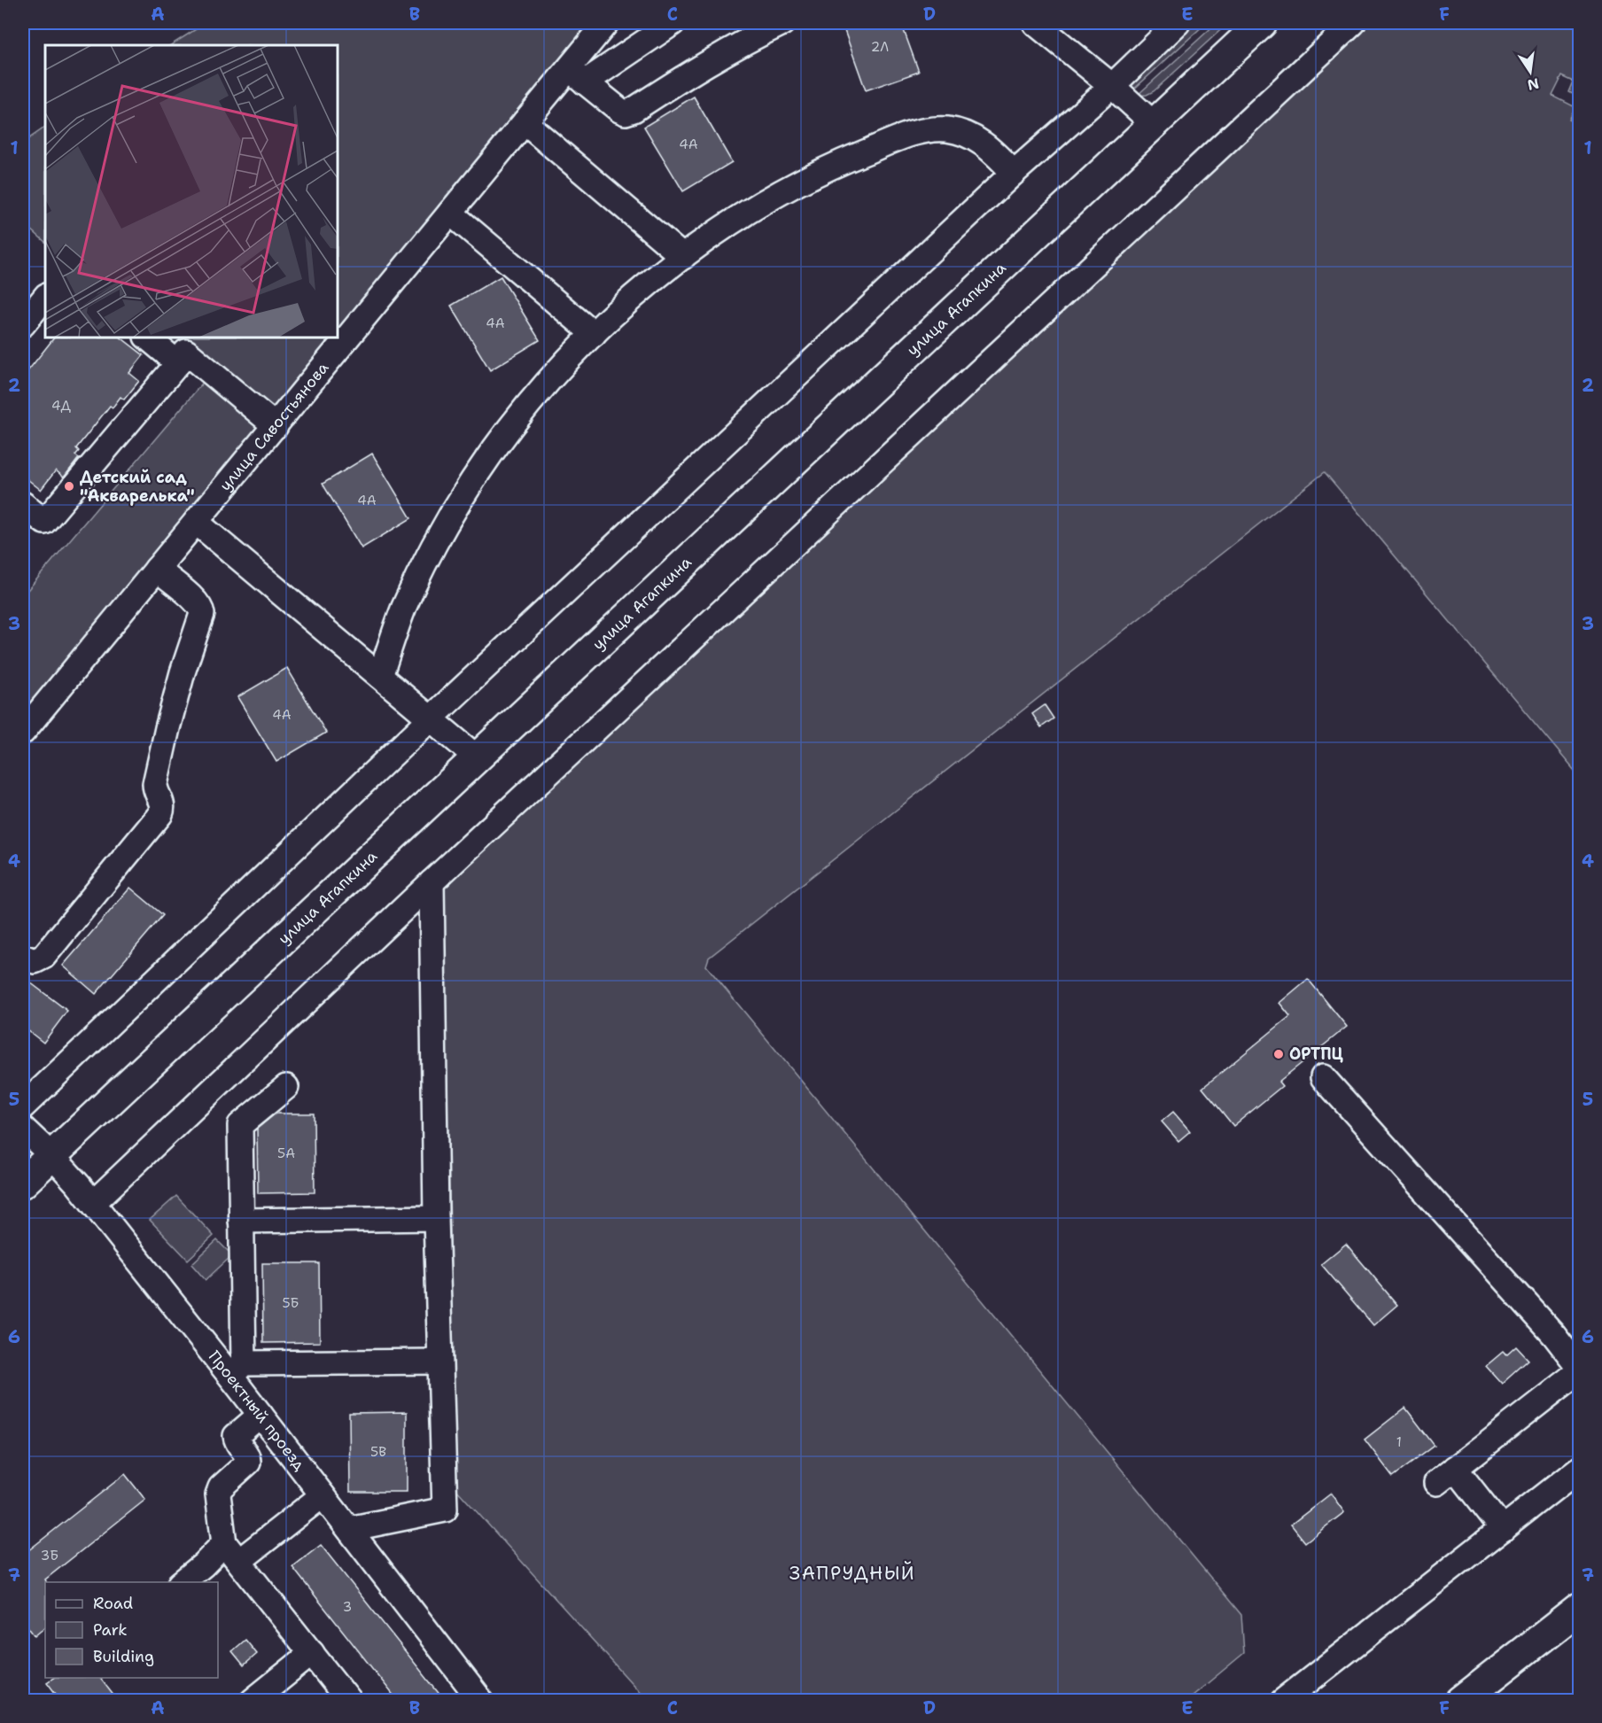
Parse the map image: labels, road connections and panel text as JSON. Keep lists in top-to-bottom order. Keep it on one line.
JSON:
{"streets":{"main road":["улица Агапкина"],"street":["улица Савостьянова","Проектный проезд"]},"crossings":[["улица Агапкина","Проектный проезд"]],"districts":["ЗАПРУДНЫЙ"],"places":["Детский сад \"Акварелька\"","ОРТПЦ"],"house_numbers":["2Л","4А","4А","4Д","4А","4А","5А","5Б","1","5В","3Б","3"],"legend":["Road","Park","Building"],"north":"bottom","grid":{"columns":["A","B","C","D","E","F"],"rows":["1","2","3","4","5","6","7"]}}
